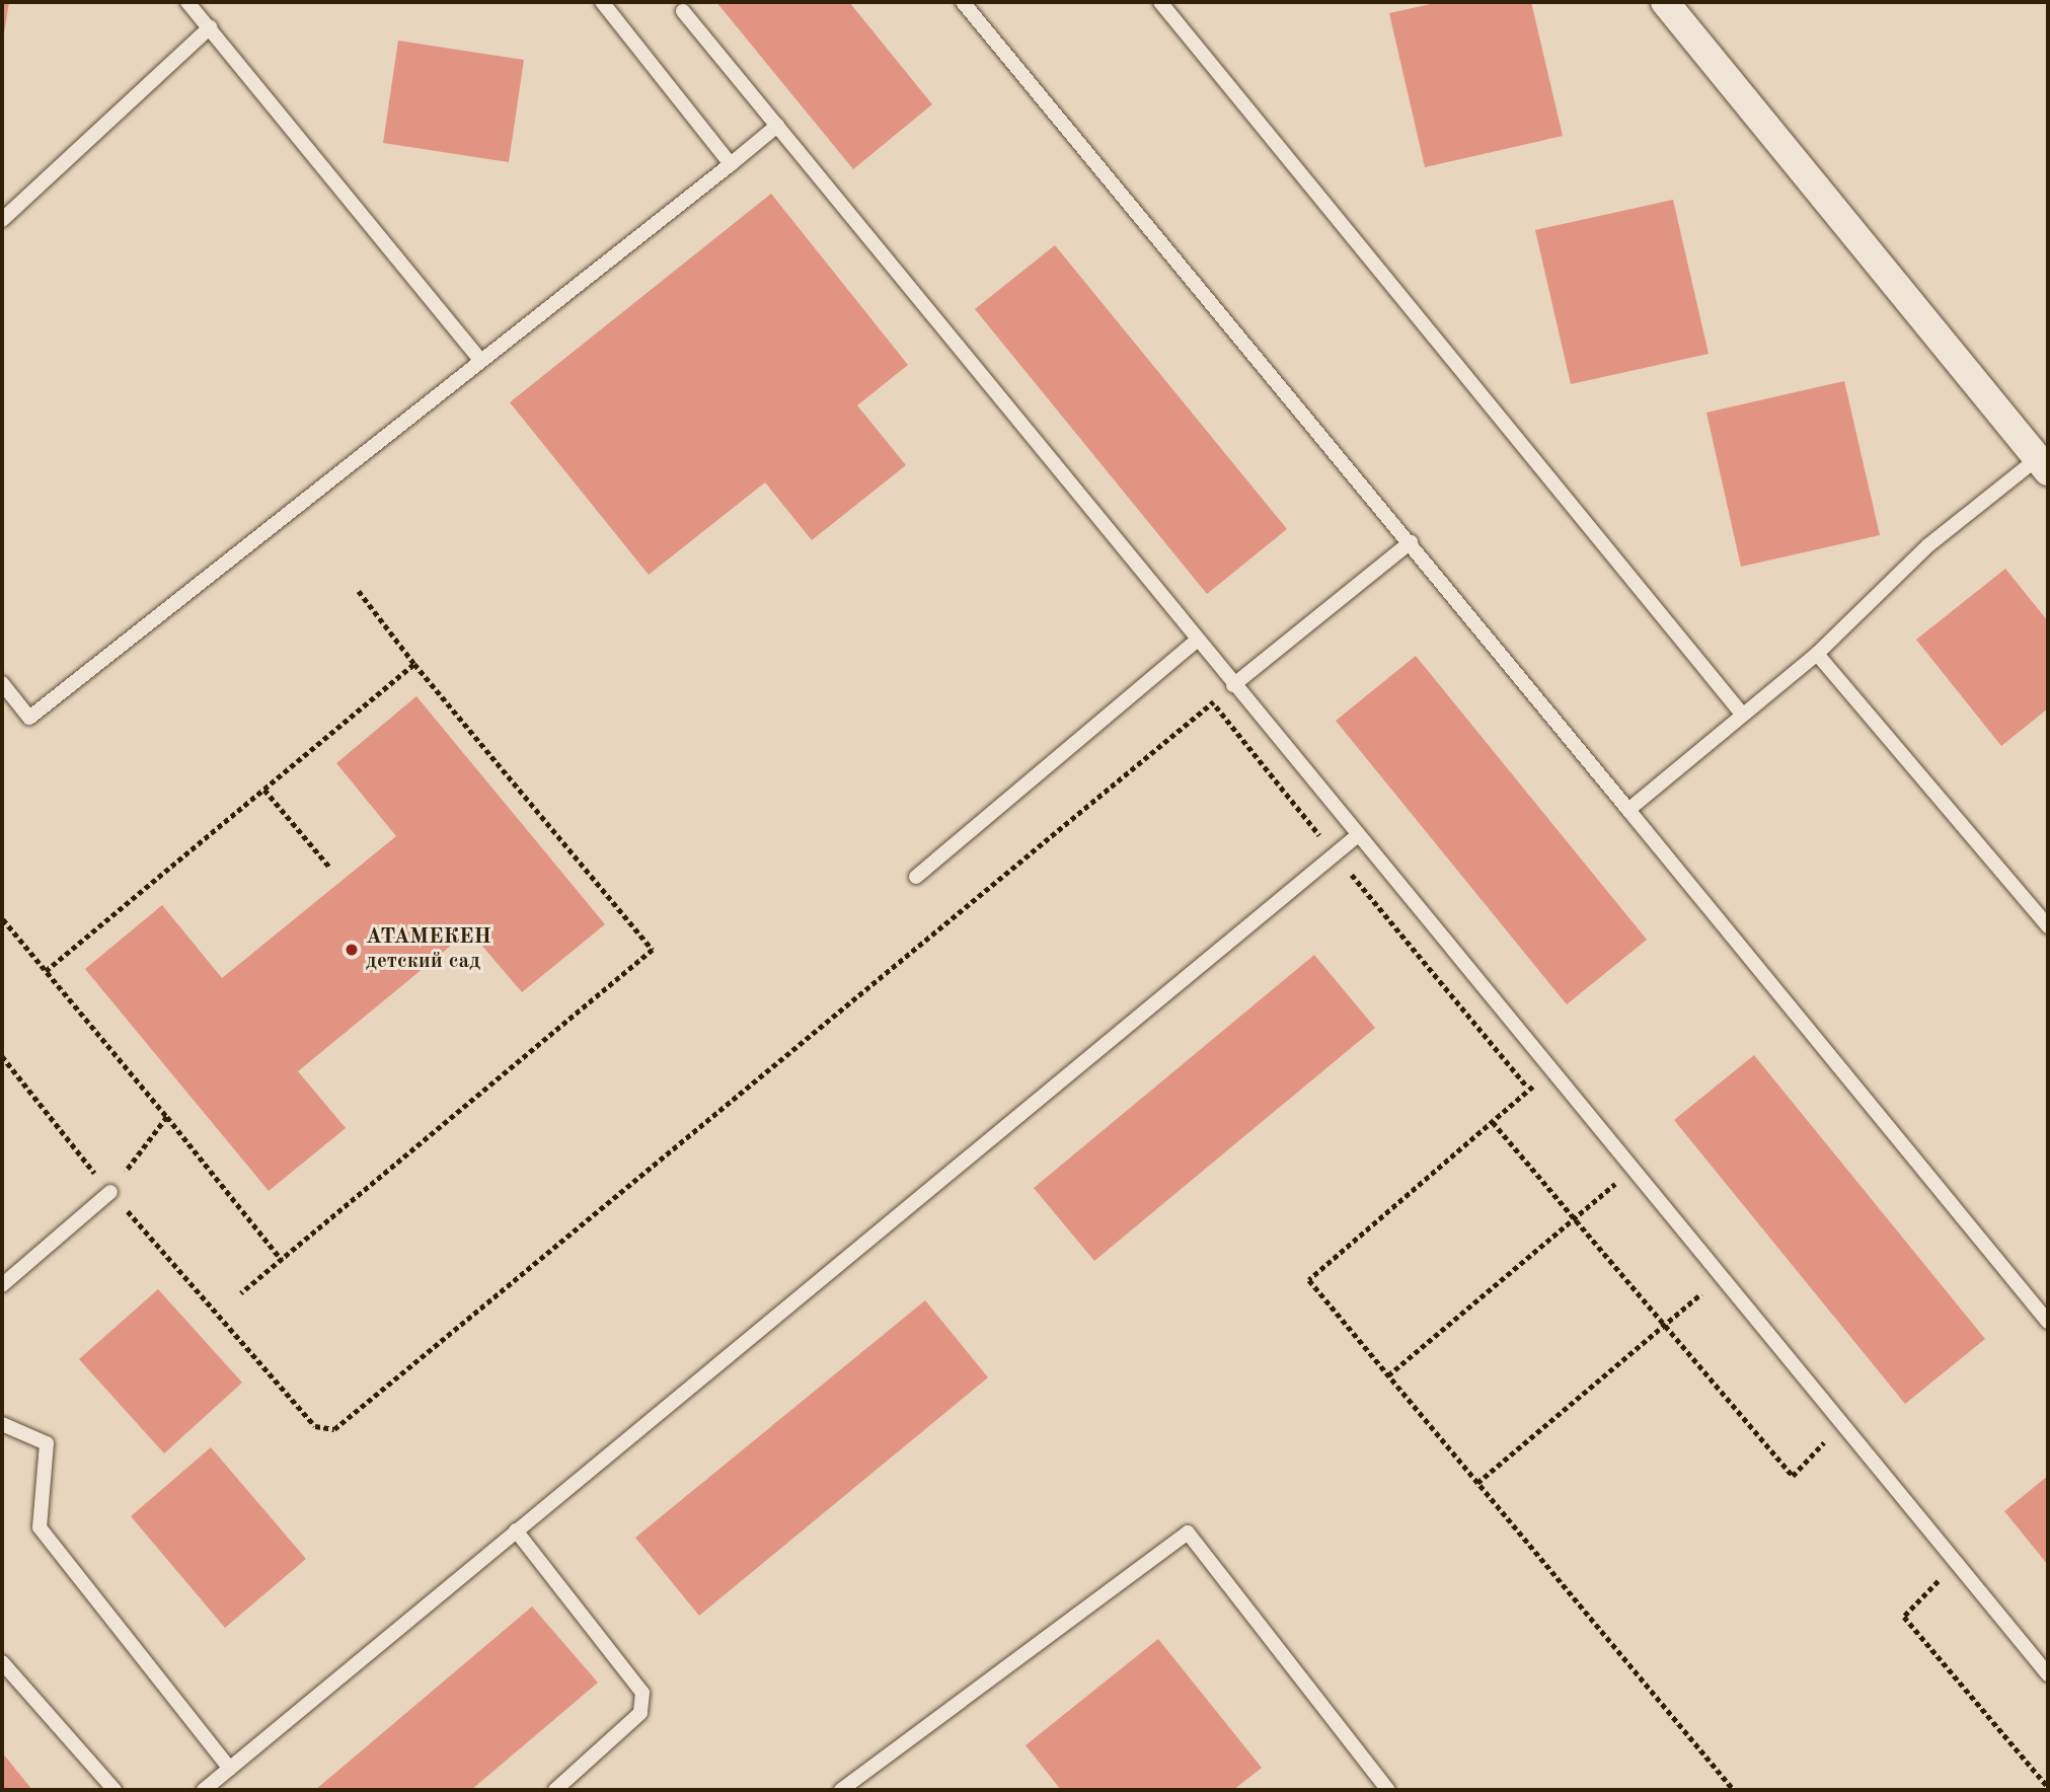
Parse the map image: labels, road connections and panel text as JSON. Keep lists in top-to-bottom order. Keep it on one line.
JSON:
{"places":["АТАМЕКЕН детский сад"]}
